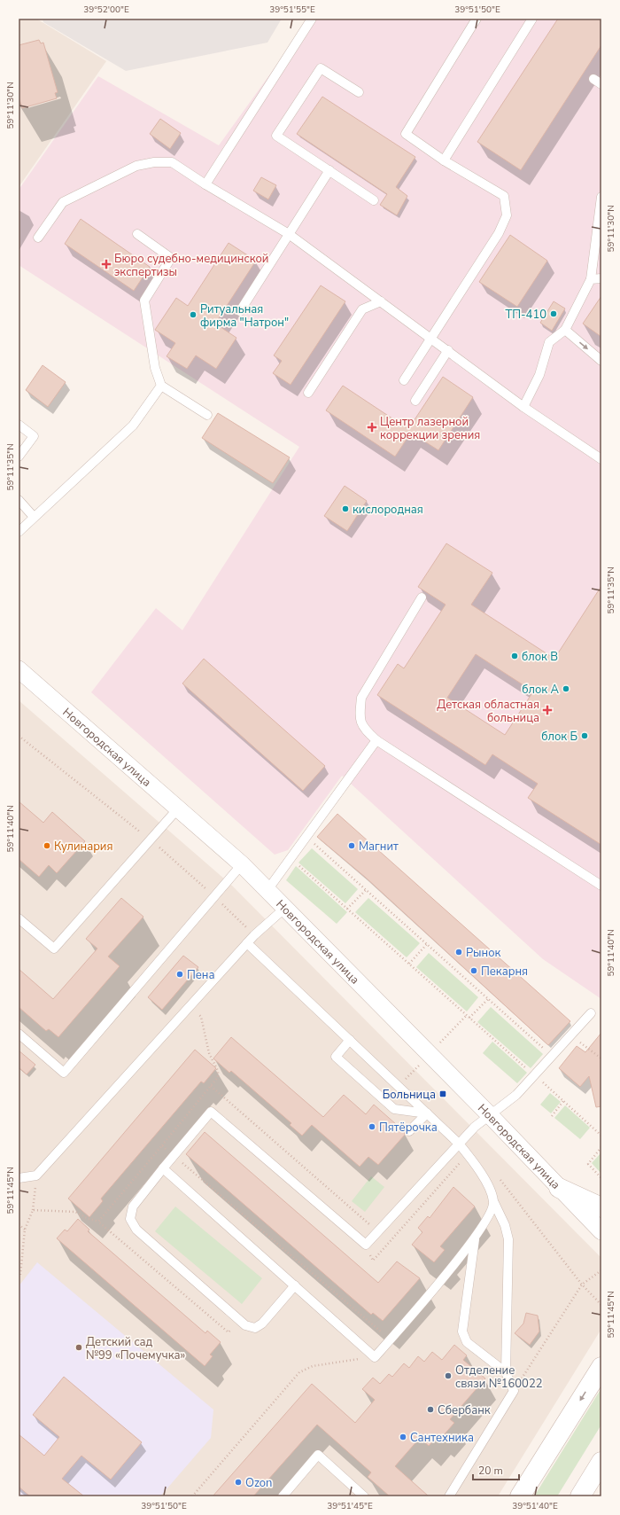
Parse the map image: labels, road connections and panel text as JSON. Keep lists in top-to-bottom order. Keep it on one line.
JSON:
{"streets":{"street":["Новгородская улица"]},"places":{"health":["Бюро судебно-медицинской экспертизы","Центр лазерной коррекции зрения","Детская областная больница"],"other":["ТП-410","Ритуальная фирма \"Натрон\"","кислородная","блок В","блок А","блок Б","Кулинария","Магнит","Рынок","Пекарня","Пена","Пятёрочка","Детский сад №99 «Почемучка»","Отделение связи №160022","Сбербанк","Сантехника","Ozon"],"transit":["Больница"]},"scale_bar":"20 m","coordinates":["39°52'00\"E","39°51'55\"E","39°51'50\"E","59°11'30\"N","59°11'35\"N","59°11'40\"N","59°11'45\"N","39°51'45\"E","39°51'40\"E"]}
